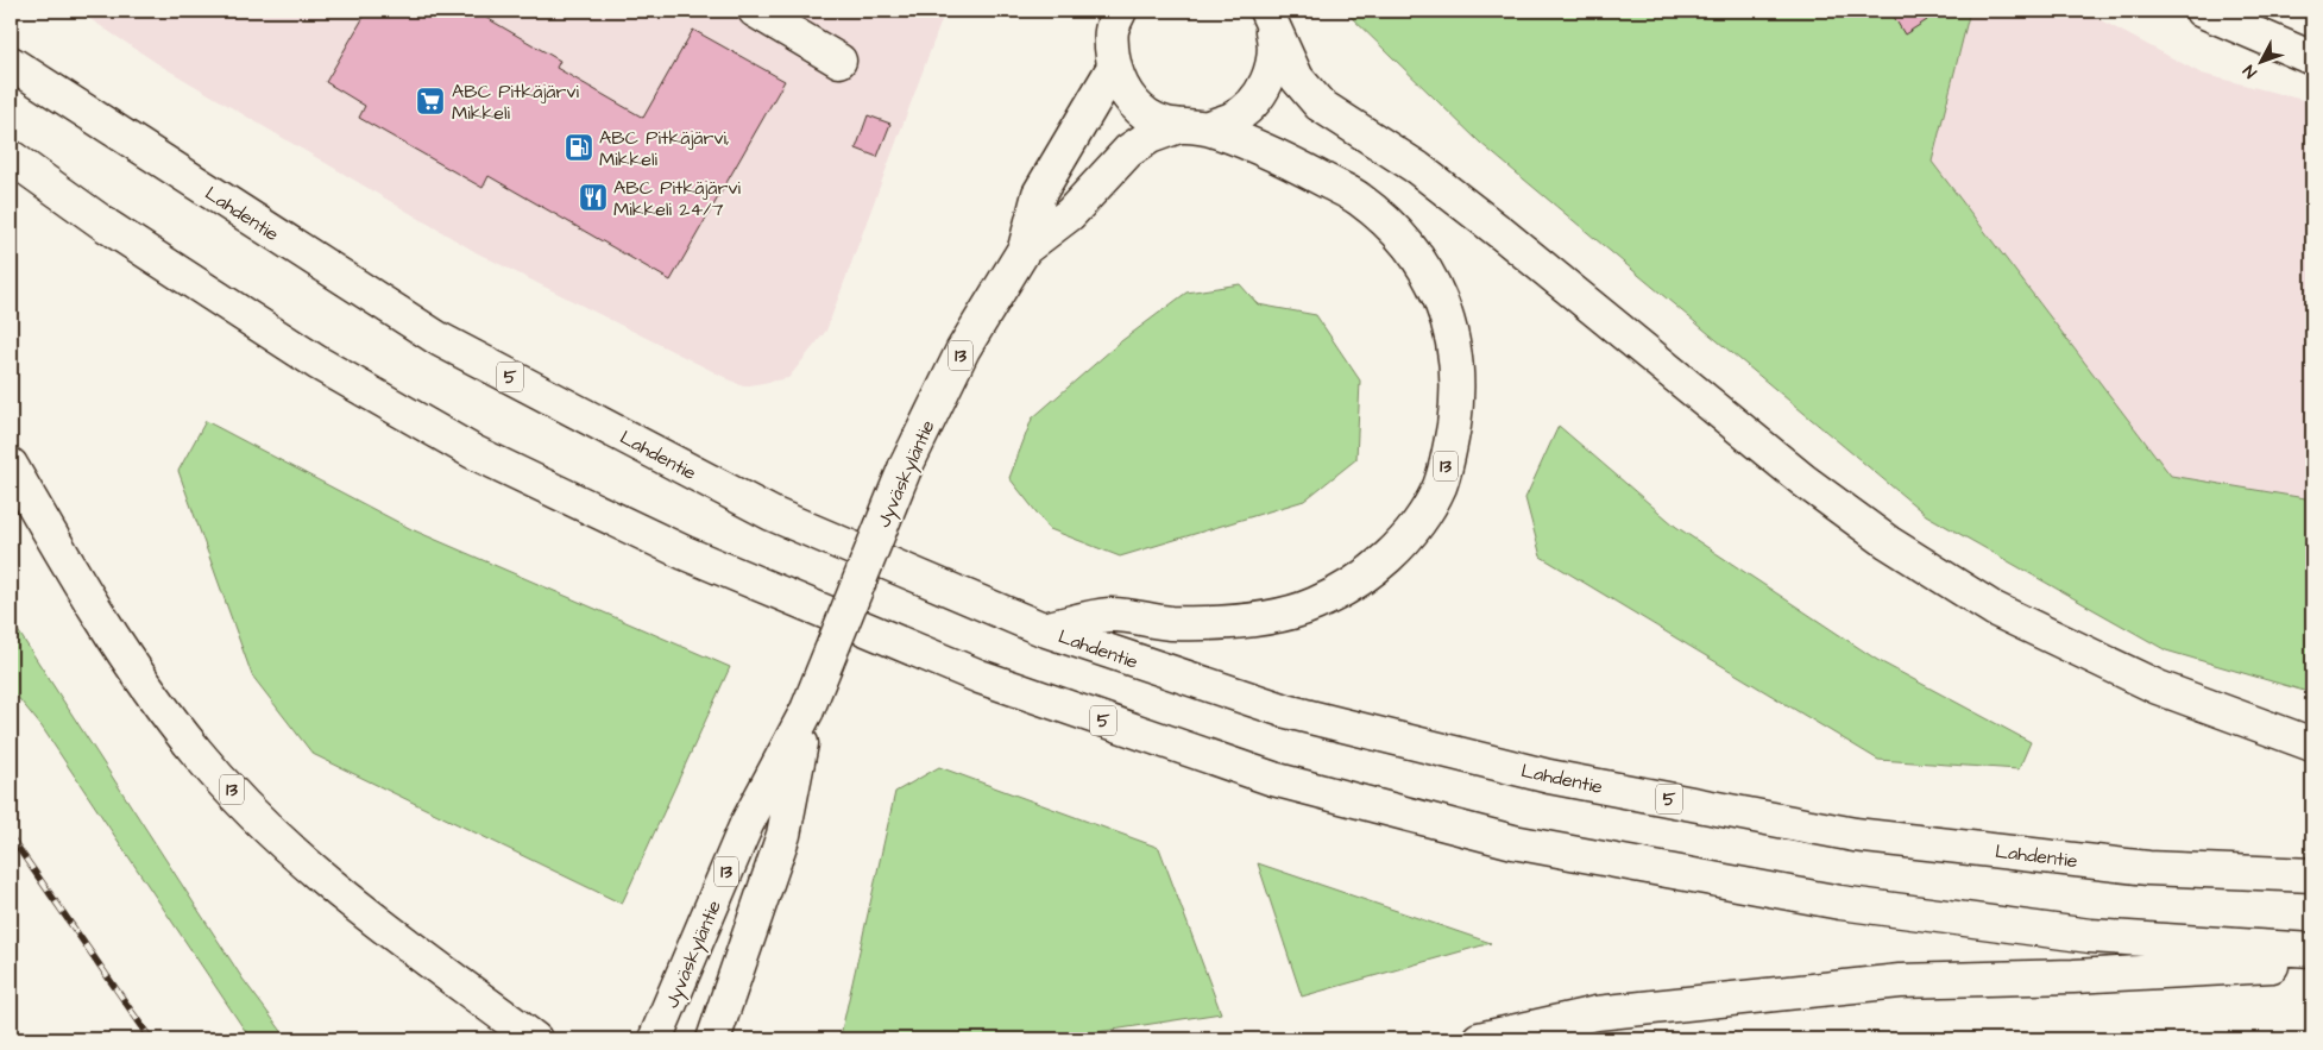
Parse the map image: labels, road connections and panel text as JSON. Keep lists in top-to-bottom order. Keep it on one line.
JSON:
{"streets":{"main road":["Lahdentie","13","5","Jyväskyläntie"]},"crossings":[["Lahdentie","13"],["13","Jyväskyläntie"]],"places":{"supermarket":["ABC Pitkäjärvi Mikkeli"],"fuel station":["ABC Pitkäjärvi, Mikkeli"],"restaurant":["ABC Pitkäjärvi Mikkeli 24/7"]},"north":"bottom left"}
